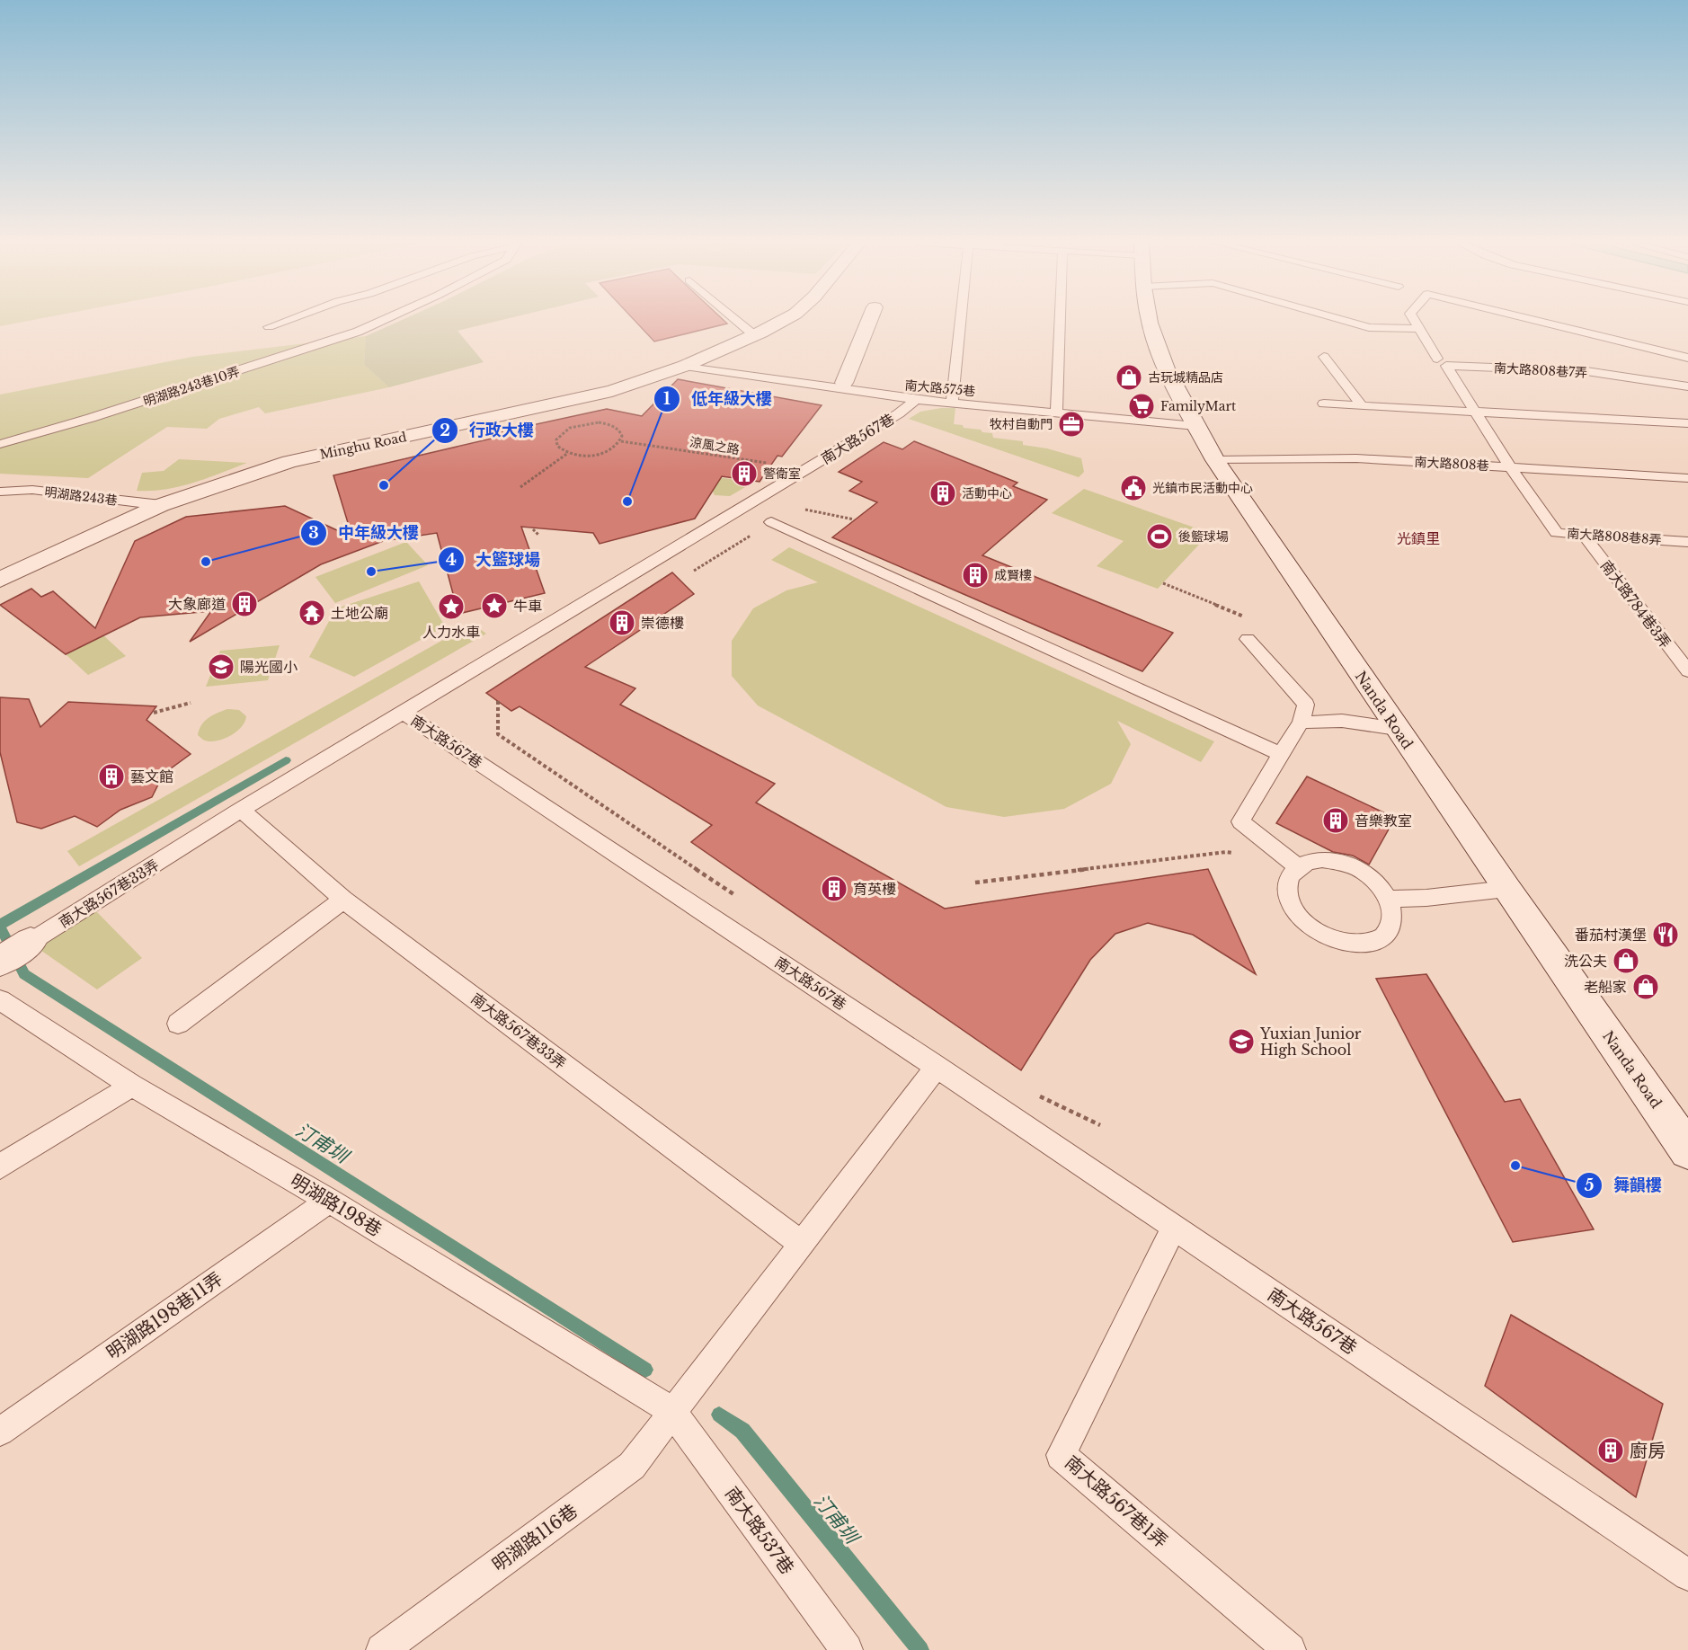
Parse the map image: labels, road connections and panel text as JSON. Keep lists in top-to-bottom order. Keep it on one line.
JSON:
{"streets":{"street":["Minghu Road","Nanda Road"],"lane":["南大路808巷7弄","明湖路243巷10弄","南大路575巷","南大路567巷","南大路808巷","明湖路243巷","南大路808巷8弄","南大路784巷3弄","南大路567巷33弄","明湖路198巷","明湖路198巷11弄","南大路567巷1弄","南大路537巷","明湖路116巷"],"path":["涼風之路"]},"crossings":[["南大路808巷7弄","南大路808巷"],["南大路808巷7弄","南大路808巷8弄"],["南大路575巷","南大路567巷"],["南大路575巷","Minghu Road"],["南大路575巷","Nanda Road"],["南大路567巷","涼風之路"],["南大路567巷","南大路567巷33弄"],["南大路567巷","南大路567巷1弄"],["Minghu Road","明湖路243巷"],["南大路808巷","南大路808巷8弄"],["南大路808巷","Nanda Road"],["南大路808巷8弄","南大路784巷3弄"],["明湖路198巷","明湖路198巷11弄"],["明湖路198巷","南大路537巷"],["明湖路198巷","明湖路116巷"],["南大路537巷","明湖路116巷"]],"districts":["光鎮里"],"water":["汀甫圳"],"places":{"shop":["古玩城精品店","洗公夫","老船家"],"supermarket":["FamilyMart"],"office":["牧村自動門"],"building":["警衛室","活動中心","成賢樓","大象廊道","崇德樓","藝文館","音樂教室","育英樓","廚房"],"other":["行政大樓","低年級大樓","中年級大樓","大籃球場","舞韻樓"],"public building":["光鎮市民活動中心"],"sports":["後籃球場"],"place":["牛車","人力水車"],"temple":["土地公廟"],"school or university":["陽光國小","Yuxian Junior High School"],"restaurant":["番茄村漢堡"]}}
